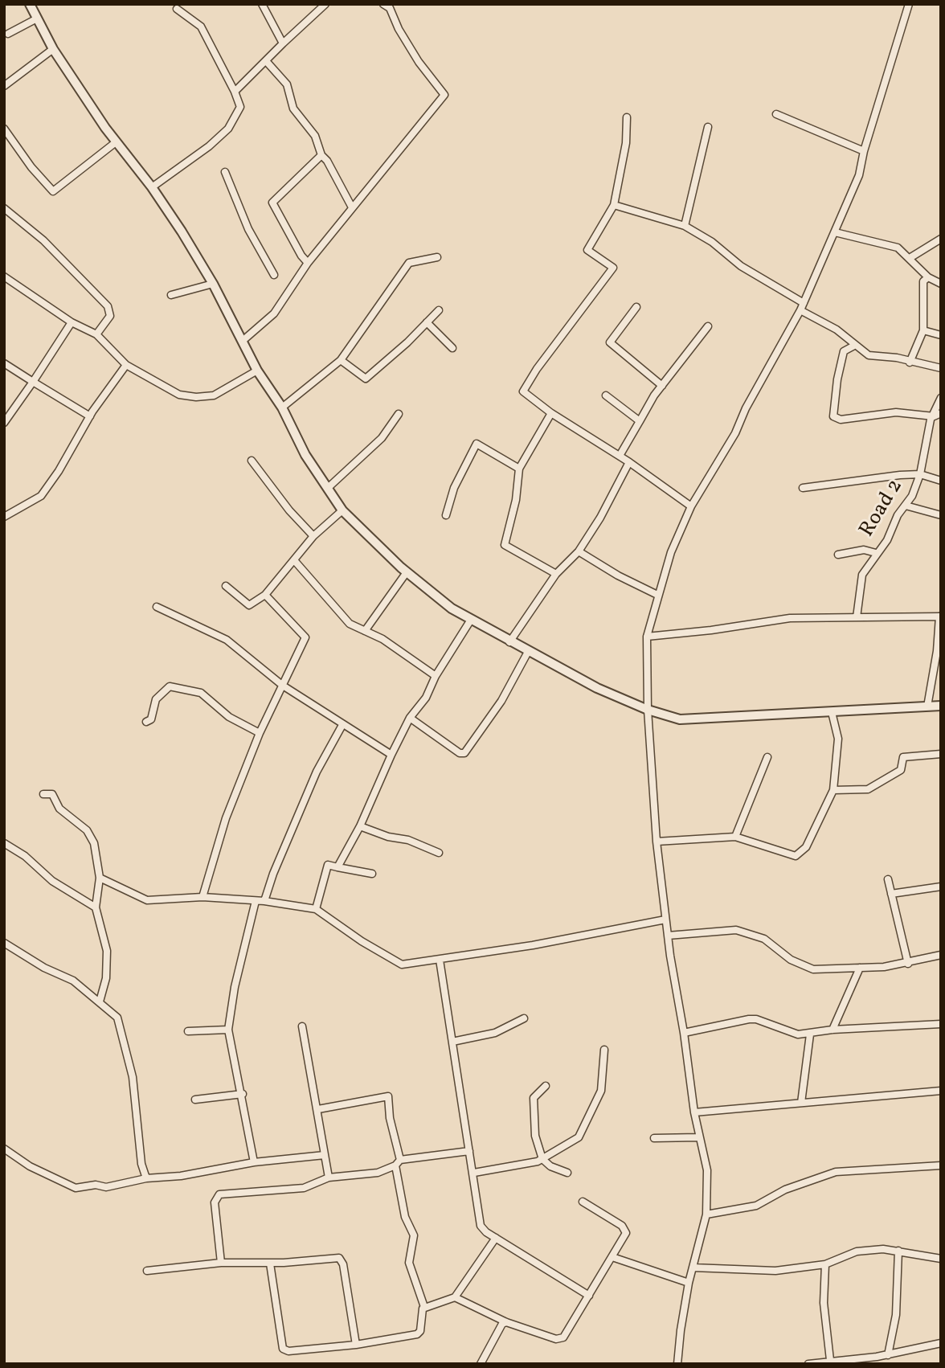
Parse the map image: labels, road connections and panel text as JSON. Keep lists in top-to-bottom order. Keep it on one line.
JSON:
{"streets":{"street":["Road 2"]}}
